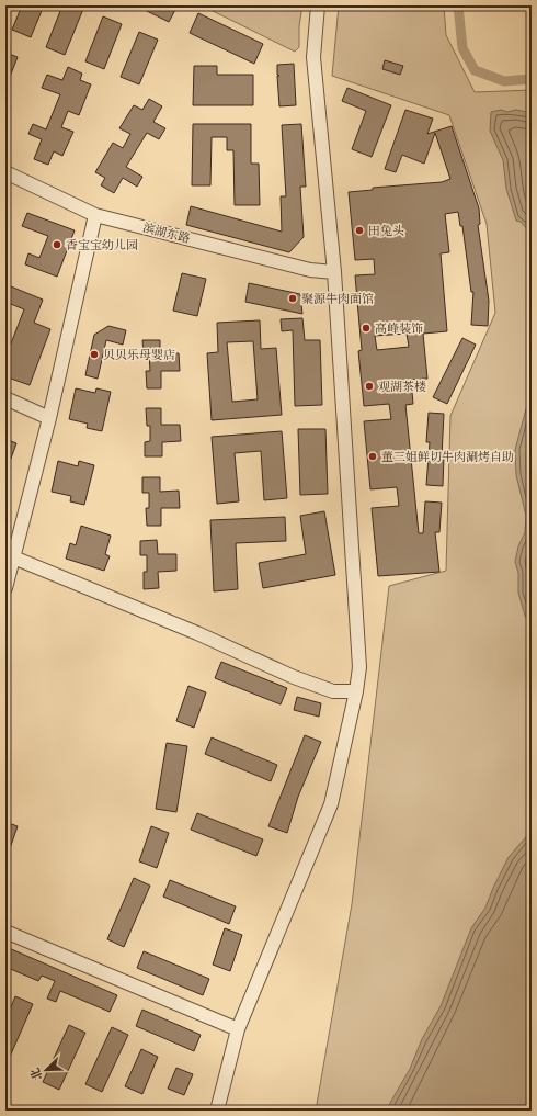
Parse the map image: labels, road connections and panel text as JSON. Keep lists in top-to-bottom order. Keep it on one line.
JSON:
{"streets":{"street":["滨湖东路"]},"places":["田兔头","香宝宝幼儿园","聚源牛肉面馆","高峰装饰","贝贝乐母婴店","观湖茶楼","董三姐鲜切牛肉涮烤自助"],"north":"bottom left"}
